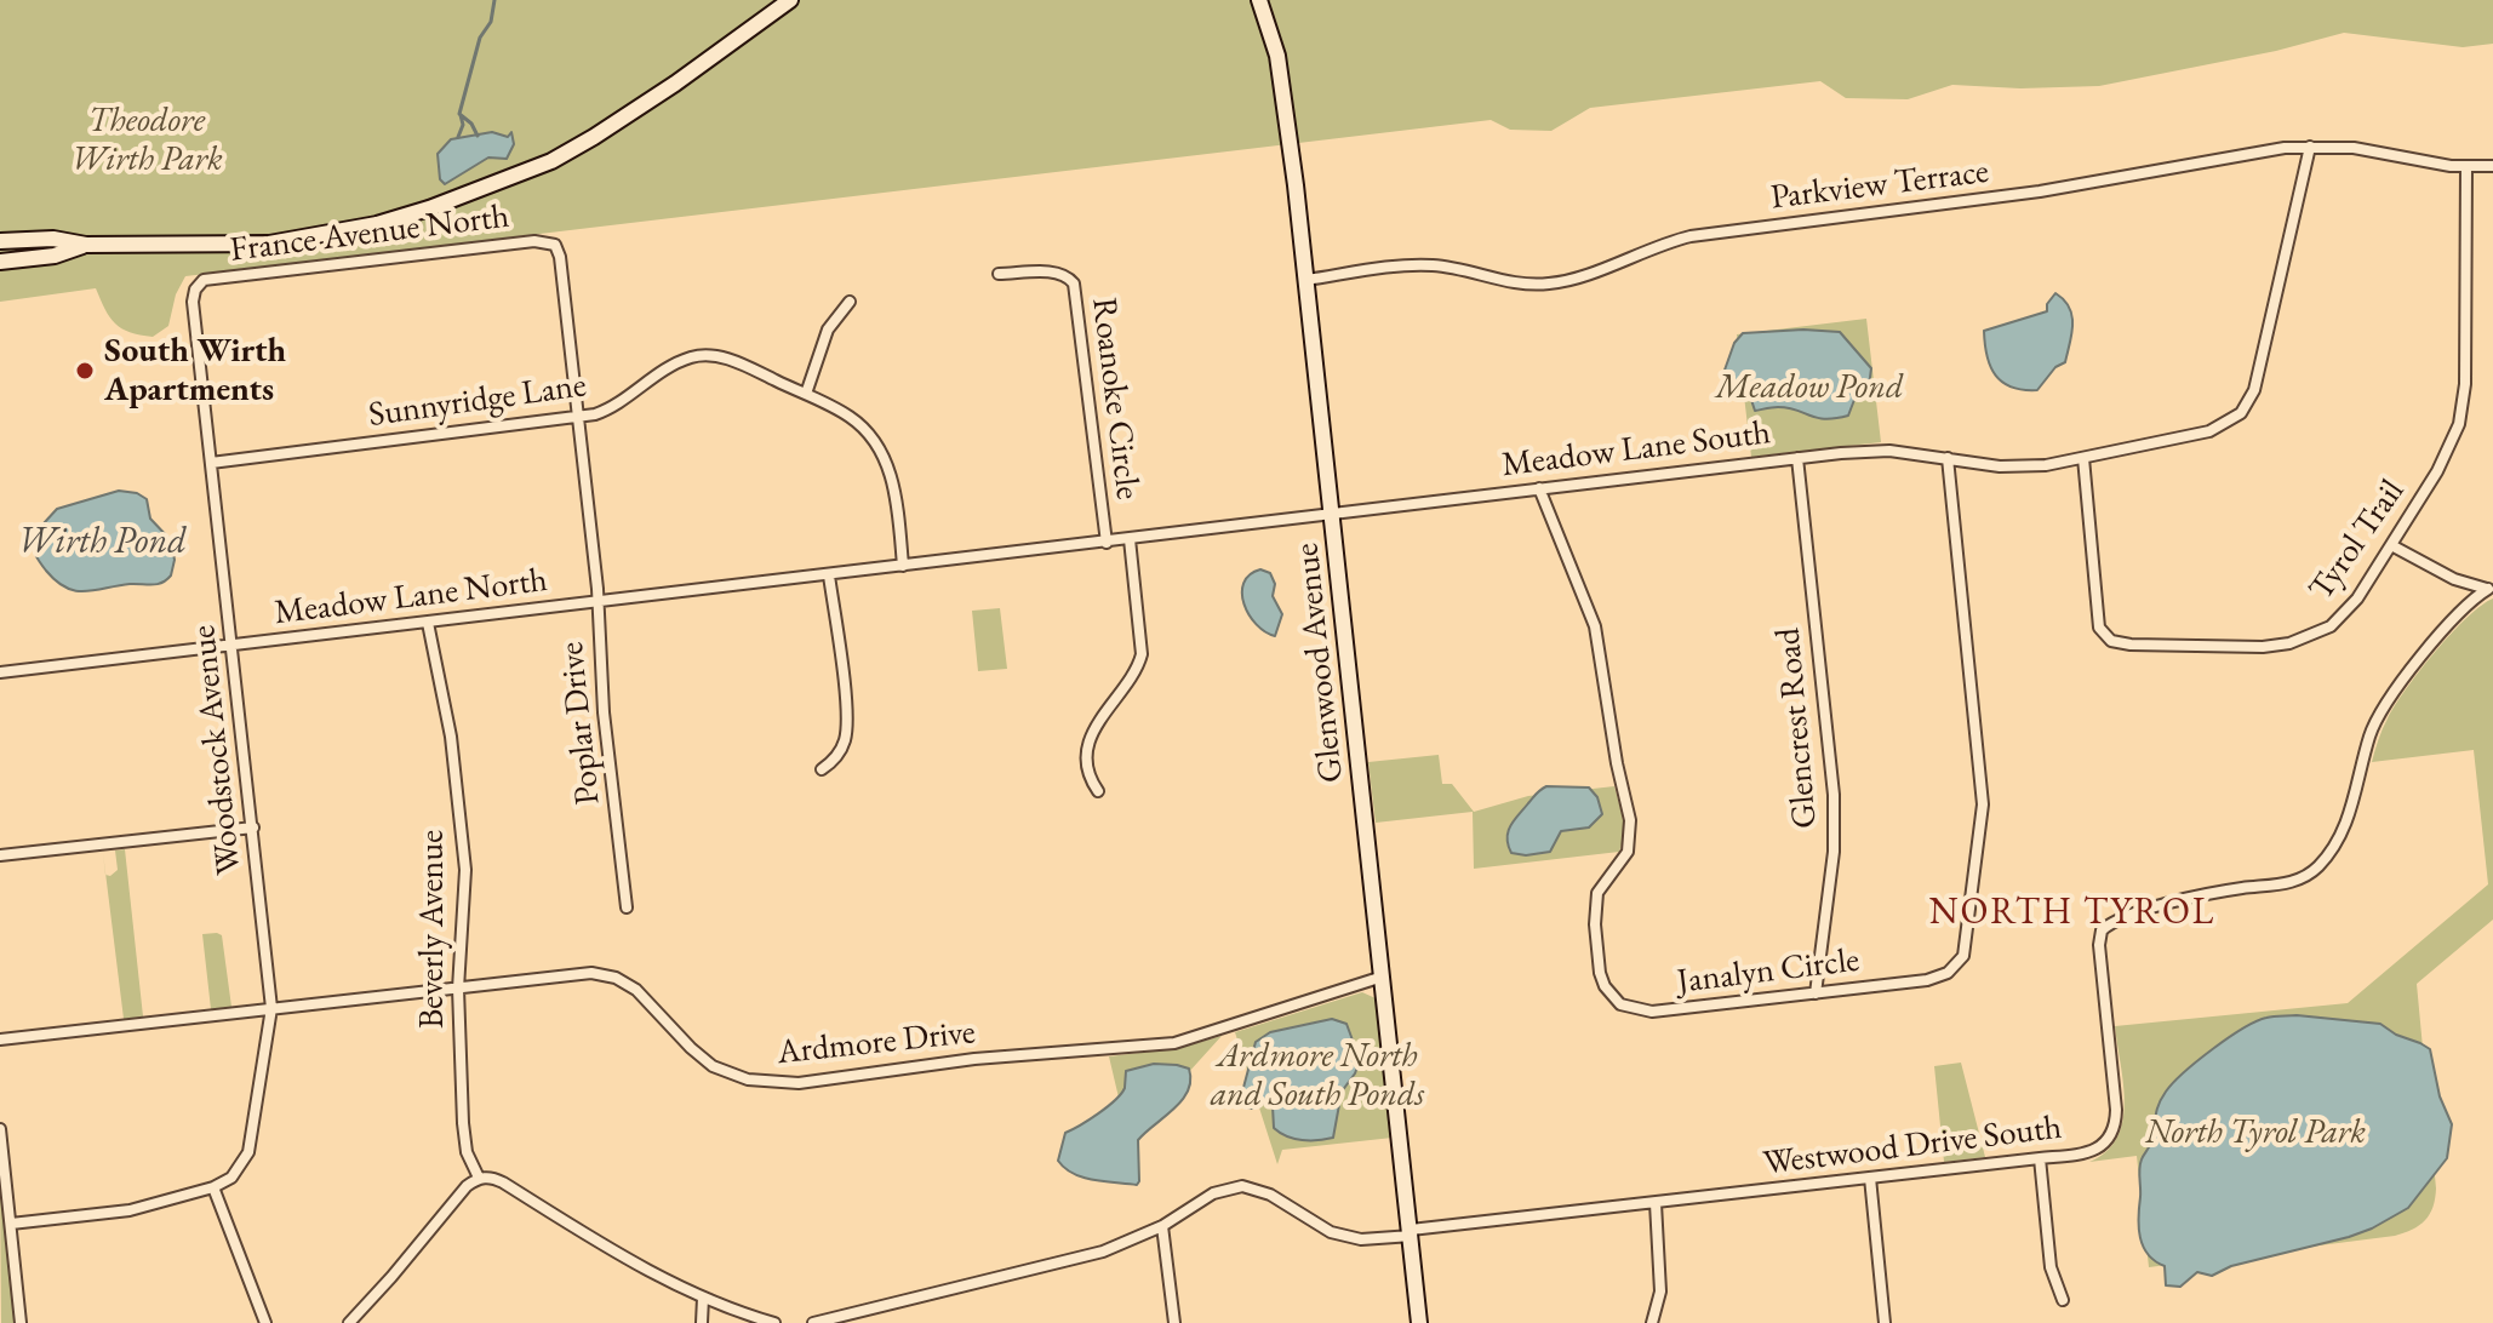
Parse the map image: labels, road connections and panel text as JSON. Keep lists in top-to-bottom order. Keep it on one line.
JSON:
{"streets":{"street":["Parkview Terrace","France Avenue North","Roanoke Circle","Sunnyridge Lane","Meadow Lane South","Tyrol Trail","Meadow Lane North","Glenwood Avenue","Poplar Drive","Glencrest Road","Woodstock Avenue","Beverly Avenue","Janalyn Circle","Ardmore Drive","Westwood Drive South"]},"crossings":[["Parkview Terrace","Meadow Lane South"],["Parkview Terrace","Tyrol Trail"],["Parkview Terrace","Glenwood Avenue"],["France Avenue North","Poplar Drive"],["France Avenue North","Woodstock Avenue"],["Roanoke Circle","Meadow Lane North"],["Sunnyridge Lane","Meadow Lane North"],["Sunnyridge Lane","Poplar Drive"],["Sunnyridge Lane","Woodstock Avenue"],["Meadow Lane South","Tyrol Trail"],["Meadow Lane South","Glenwood Avenue"],["Meadow Lane South","Glencrest Road"],["Meadow Lane South","Janalyn Circle"],["Meadow Lane North","Poplar Drive"],["Meadow Lane North","Woodstock Avenue"],["Meadow Lane North","Beverly Avenue"],["Glenwood Avenue","Ardmore Drive"],["Glenwood Avenue","Westwood Drive South"],["Glencrest Road","Janalyn Circle"],["Woodstock Avenue","Ardmore Drive"],["Beverly Avenue","Ardmore Drive"]],"districts":["NORTH TYROL"],"water":["Wirth Pond"],"parks":["Theodore Wirth Park","Meadow Pond","Ardmore North and South Ponds","North Tyrol Park"],"places":["South Wirth Apartments"]}
